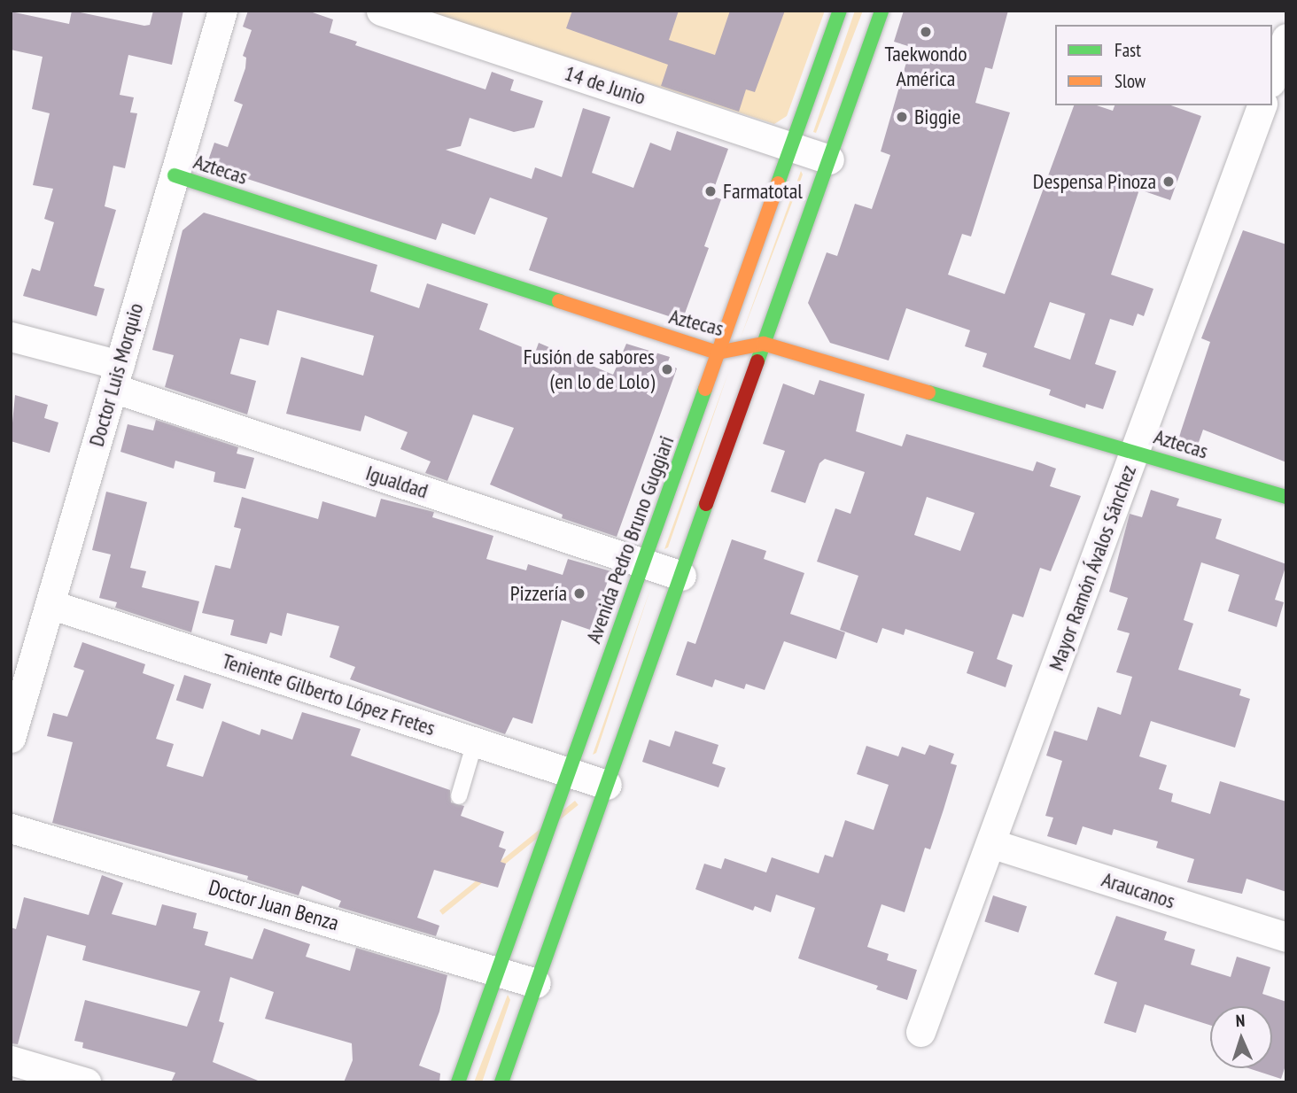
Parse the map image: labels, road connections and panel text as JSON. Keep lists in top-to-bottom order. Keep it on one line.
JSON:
{"streets":{"main road":["Aztecas","Avenida Pedro Bruno Guggiari"],"street":["14 de Junio","Doctor Luis Morquio","Igualdad","Mayor Ramón Ávalos Sánchez","Teniente Gilberto López Fretes","Araucanos","Doctor Juan Benza"]},"crossings":[["14 de Junio","Avenida Pedro Bruno Guggiari"],["Aztecas","Doctor Luis Morquio"],["Aztecas","Avenida Pedro Bruno Guggiari"],["Aztecas","Mayor Ramón Ávalos Sánchez"],["Doctor Luis Morquio","Igualdad"],["Doctor Luis Morquio","Teniente Gilberto López Fretes"],["Igualdad","Avenida Pedro Bruno Guggiari"],["Avenida Pedro Bruno Guggiari","Teniente Gilberto López Fretes"],["Avenida Pedro Bruno Guggiari","Doctor Juan Benza"],["Mayor Ramón Ávalos Sánchez","Araucanos"]],"places":["Taekwondo América","Biggie","Despensa Pinoza","Farmatotal","Fusión de sabores (en lo de Lolo)","Pizzería"],"legend":["Fast","Slow"],"north":"top"}
